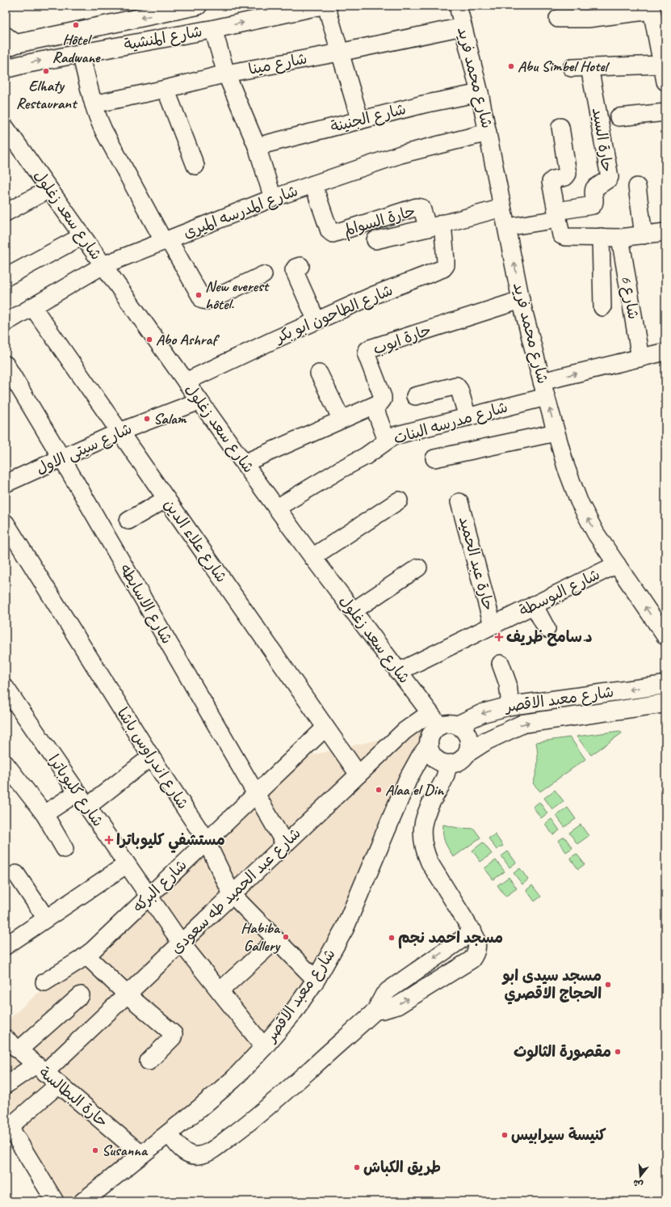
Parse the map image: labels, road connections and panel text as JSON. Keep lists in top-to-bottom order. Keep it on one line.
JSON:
{"streets":{"main road":["شارع المنشية","شارع معبد الاقصر"],"street":["شارع مينا","شارع محمد فريد","شارع الجنينة","حارة السيد","شارع المدرسه الميرى","شارع سعد زغلول","حارة السوالم","شارع 6","شارع الطاحون ابو بكر","حارة ايوب","شارع مدرسه البنات","شارع سيتى الاول","شارع علاء الدين","حارة عبد الحميد","شارع البوسطة","شارع الاسايطه","شارع اندراوس باشا","شارع كليوباترا","شارع البركه","شارع عبد الحميد طه سعودى","حارة البطالسة"]},"crossings":[["شارع مينا","شارع محمد فريد"],["شارع محمد فريد","شارع الجنينة"],["شارع محمد فريد","شارع المدرسه الميرى"],["شارع محمد فريد","حارة ايوب"],["شارع محمد فريد","شارع مدرسه البنات"],["شارع محمد فريد","شارع البوسطة"],["شارع المدرسه الميرى","شارع سعد زغلول"],["شارع المدرسه الميرى","حارة السوالم"],["شارع المدرسه الميرى","شارع علاء الدين"],["شارع سعد زغلول","شارع الطاحون ابو بكر"],["شارع سعد زغلول","شارع مدرسه البنات"],["شارع سعد زغلول","شارع سيتى الاول"],["شارع سعد زغلول","شارع البوسطة"],["شارع سعد زغلول","شارع معبد الاقصر"],["شارع سعد زغلول","شارع عبد الحميد طه سعودى"],["حارة السوالم","شارع الطاحون ابو بكر"],["شارع 6","شارع مدرسه البنات"],["شارع سيتى الاول","شارع علاء الدين"],["شارع سيتى الاول","شارع الاسايطه"],["شارع علاء الدين","شارع البركه"],["شارع علاء الدين","شارع عبد الحميد طه سعودى"],["حارة عبد الحميد","شارع البوسطة"],["شارع الاسايطه","شارع البركه"],["شارع الاسايطه","شارع عبد الحميد طه سعودى"],["شارع معبد الاقصر","شارع اندراوس باشا"],["شارع معبد الاقصر","شارع كليوباترا"],["شارع معبد الاقصر","شارع عبد الحميد طه سعودى"],["شارع معبد الاقصر","حارة البطالسة"],["شارع اندراوس باشا","شارع البركه"],["شارع اندراوس باشا","شارع عبد الحميد طه سعودى"],["شارع كليوباترا","شارع البركه"],["شارع كليوباترا","شارع عبد الحميد طه سعودى"],["شارع عبد الحميد طه سعودى","حارة البطالسة"]],"places":{"other":["Hôtel Radwane","Abu Simbel Hotel","Elhaty Restaurant","New everest hôtel.","Abo Ashraf","Salam","Alaa el Din","Habiba Gallery","مسجد احمد نجم","مسجد سيدى ابو الحجاج الاقصري","مقصورة الثالوث","كنيسة سيرابيس","Susanna","طريق الكباش"],"health":["د.سامح ظريف","مستشفي كليوباترا"]},"north":"bottom"}
